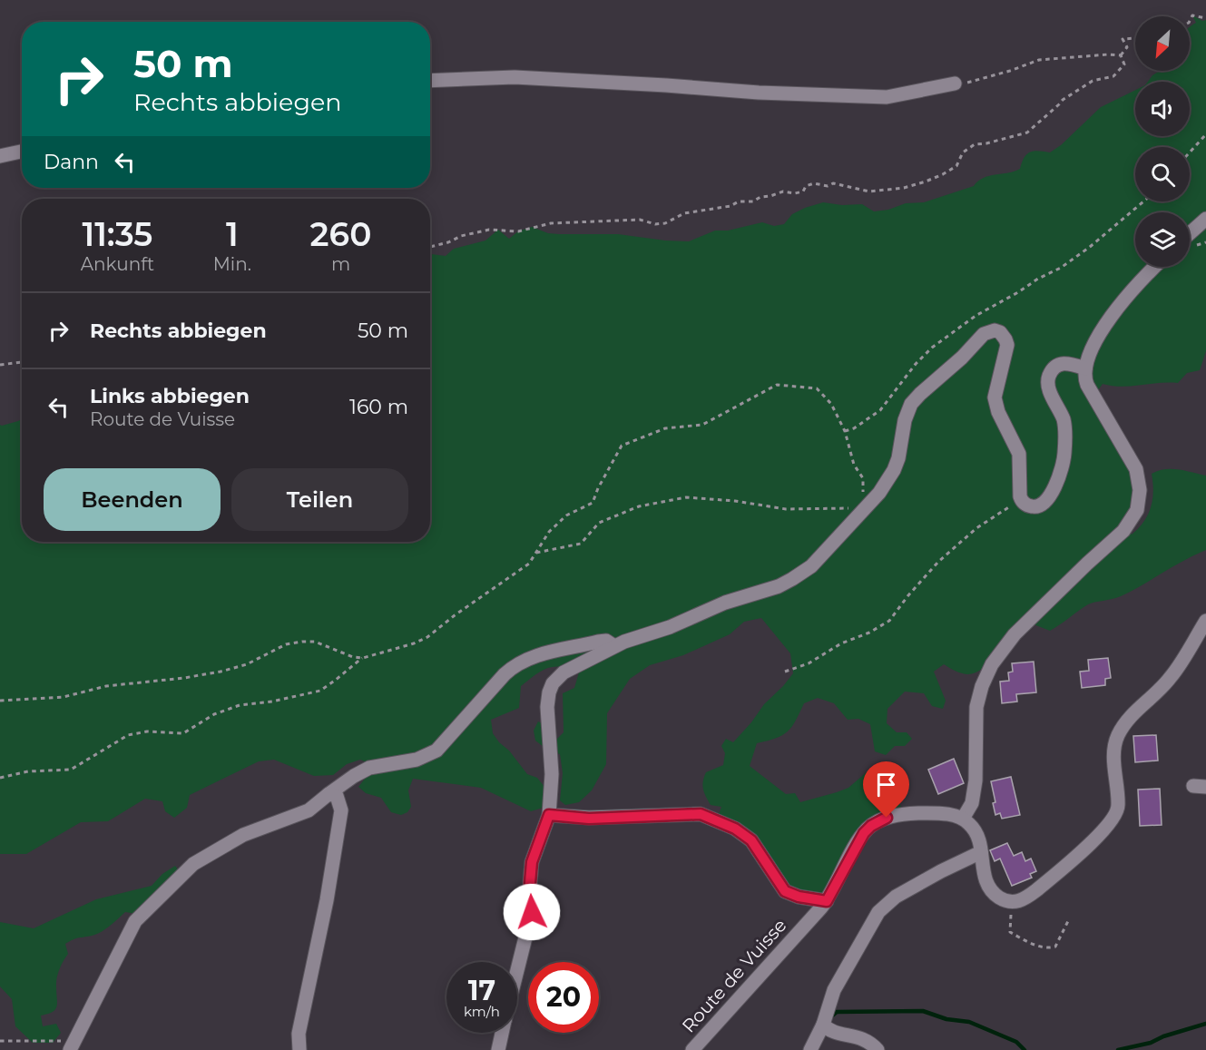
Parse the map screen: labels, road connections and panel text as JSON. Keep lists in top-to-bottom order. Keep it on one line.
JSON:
{"streets":{"street":["Route de Vuisse"]},"north":"bottom left","page":{"turn":["50 m","Rechts abbiegen"],"then":"Dann","eta":["11:35","Ankunft","1","Min.","260","m"],"list":[{"name":"Rechts abbiegen","value":"50 m"},{"name":"Links abbiegen","note":"Route de Vuisse","value":"160 m"}],"buttons":["Beenden","Teilen"],"speed":"17 km/h","limit":"20"}}
